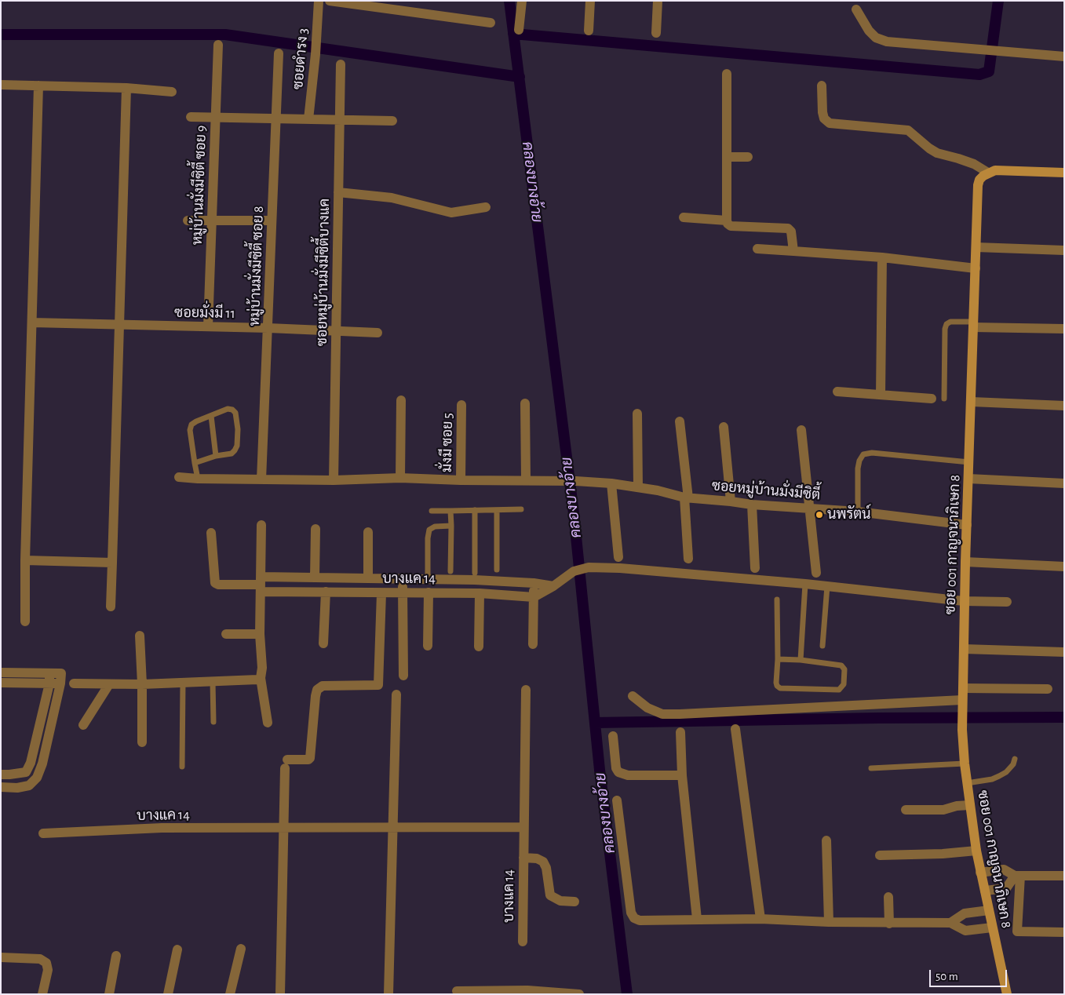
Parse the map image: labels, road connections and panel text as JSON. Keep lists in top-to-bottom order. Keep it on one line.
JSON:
{"streets":{"street":["ซอยดำรง 3","หมู่บ้านมั่งมีซิตี้ ซอย 9","หมู่บ้านมั่งมีซิตี้ ซอย 8","ซอยหมู่บ้านมั่งมีซิตี้บางแค","ซอยมั่งมี 11","มั่งมี ซอย 5","ซอยหมู่บ้านมั่งมีซิตี้","ซอย 001 กาญจนาภิเษก 8","บางแค 14"]},"crossings":[["หมู่บ้านมั่งมีซิตี้ ซอย 9","ซอยมั่งมี 11"],["หมู่บ้านมั่งมีซิตี้ ซอย 8","ซอยมั่งมี 11"],["ซอยหมู่บ้านมั่งมีซิตี้บางแค","ซอยมั่งมี 11"],["ซอยหมู่บ้านมั่งมีซิตี้","ซอย 001 กาญจนาภิเษก 8"]],"water":["คลองบางอ้าย"],"places":["นพรัตน์"],"scale_bar":"50 m"}
